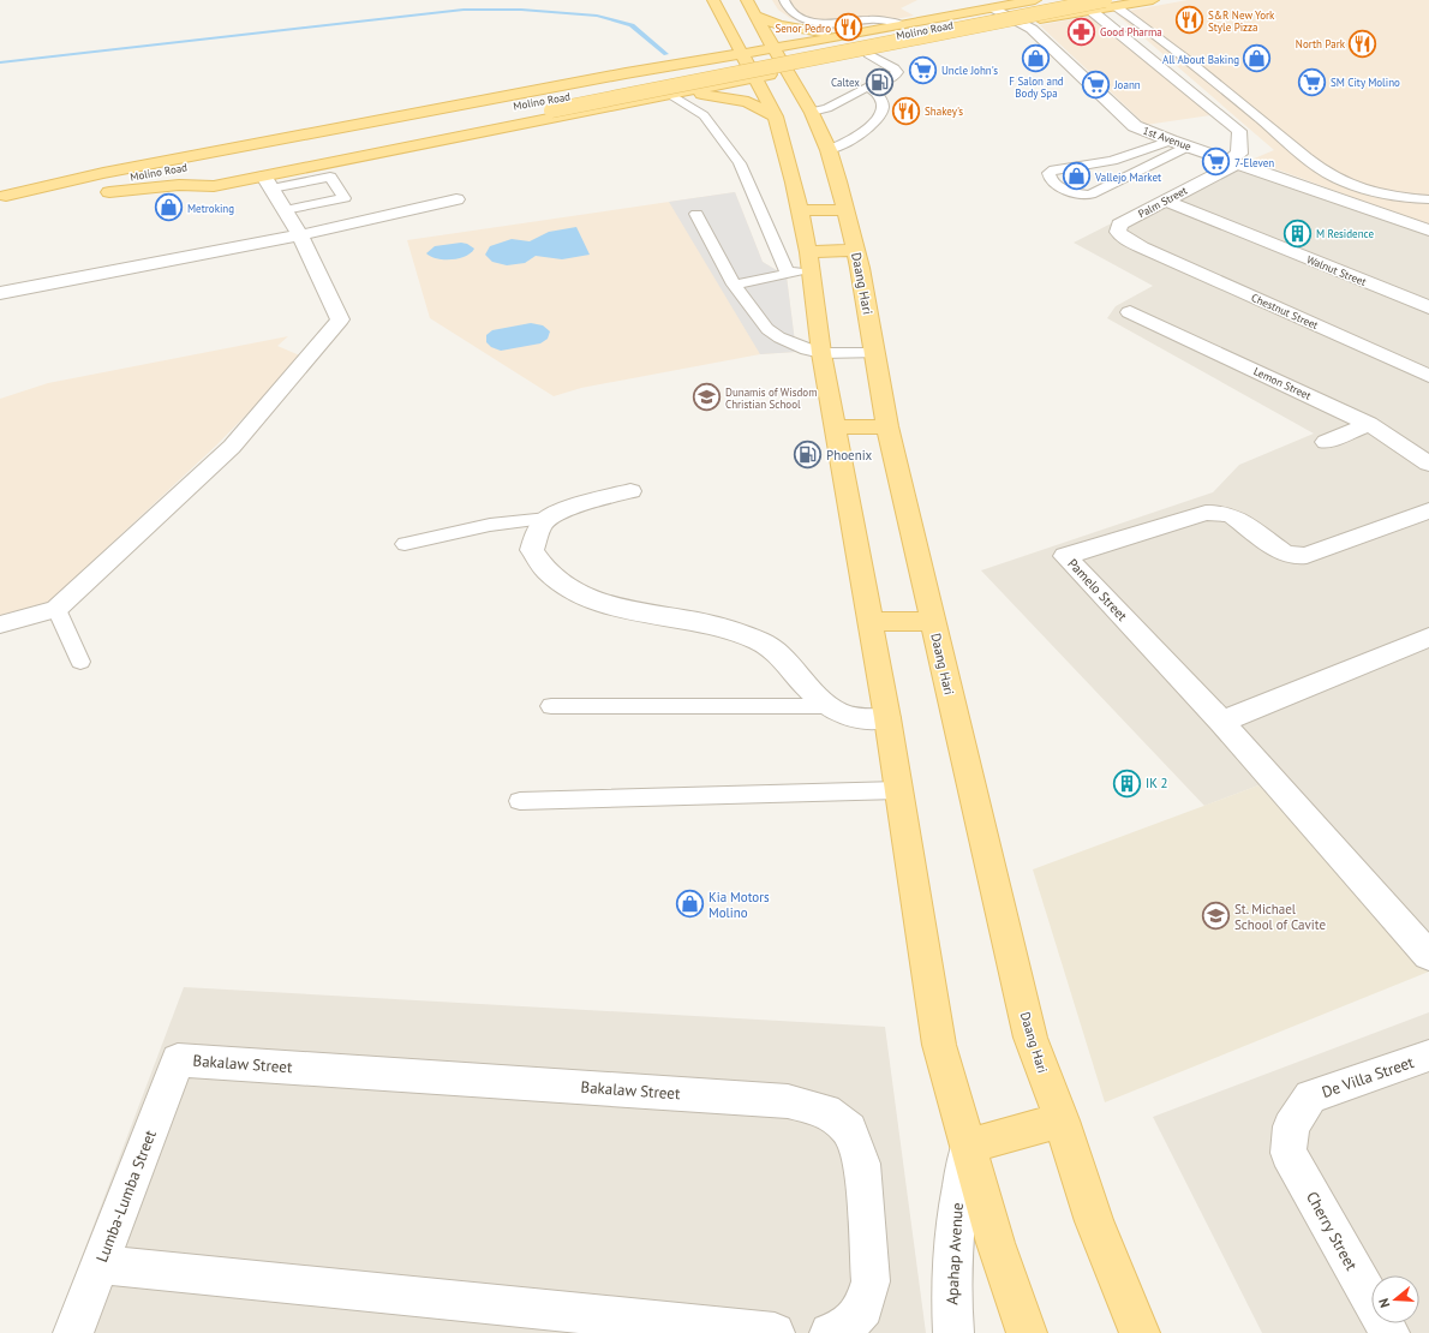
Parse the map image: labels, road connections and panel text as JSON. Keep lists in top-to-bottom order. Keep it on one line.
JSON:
{"streets":{"main road":["Molino Road","Daang Hari"],"street":["1st Avenue","Palm Street","Walnut Street","Chestnut Street","Lemon Street","Pamelo Street","Bakalaw Street","De Villa Street","Lumba-Lumba Street","Cherry Street","Apahap Avenue"]},"crossings":[["Molino Road","1st Avenue"],["Molino Road","Daang Hari"],["1st Avenue","Palm Street"],["Palm Street","Walnut Street"],["Palm Street","Chestnut Street"],["Bakalaw Street","Lumba-Lumba Street"],["De Villa Street","Cherry Street"]],"places":{"restaurant":["S&R New York Style Pizza","Senor Pedro","North Park","Shakey's"],"pharmacy":["Good Pharma"],"shop":["F Salon and Body Spa","All About Baking","Vallejo Market","Metroking","Kia Motors Molino"],"supermarket":["Uncle John's","SM City Molino","Joann","7-Eleven"],"fuel station":["Caltex","Phoenix"],"building":["M Residence","IK 2"],"school or university":["Dunamis of Wisdom Christian School","St. Michael School of Cavite"]},"north":"left"}
